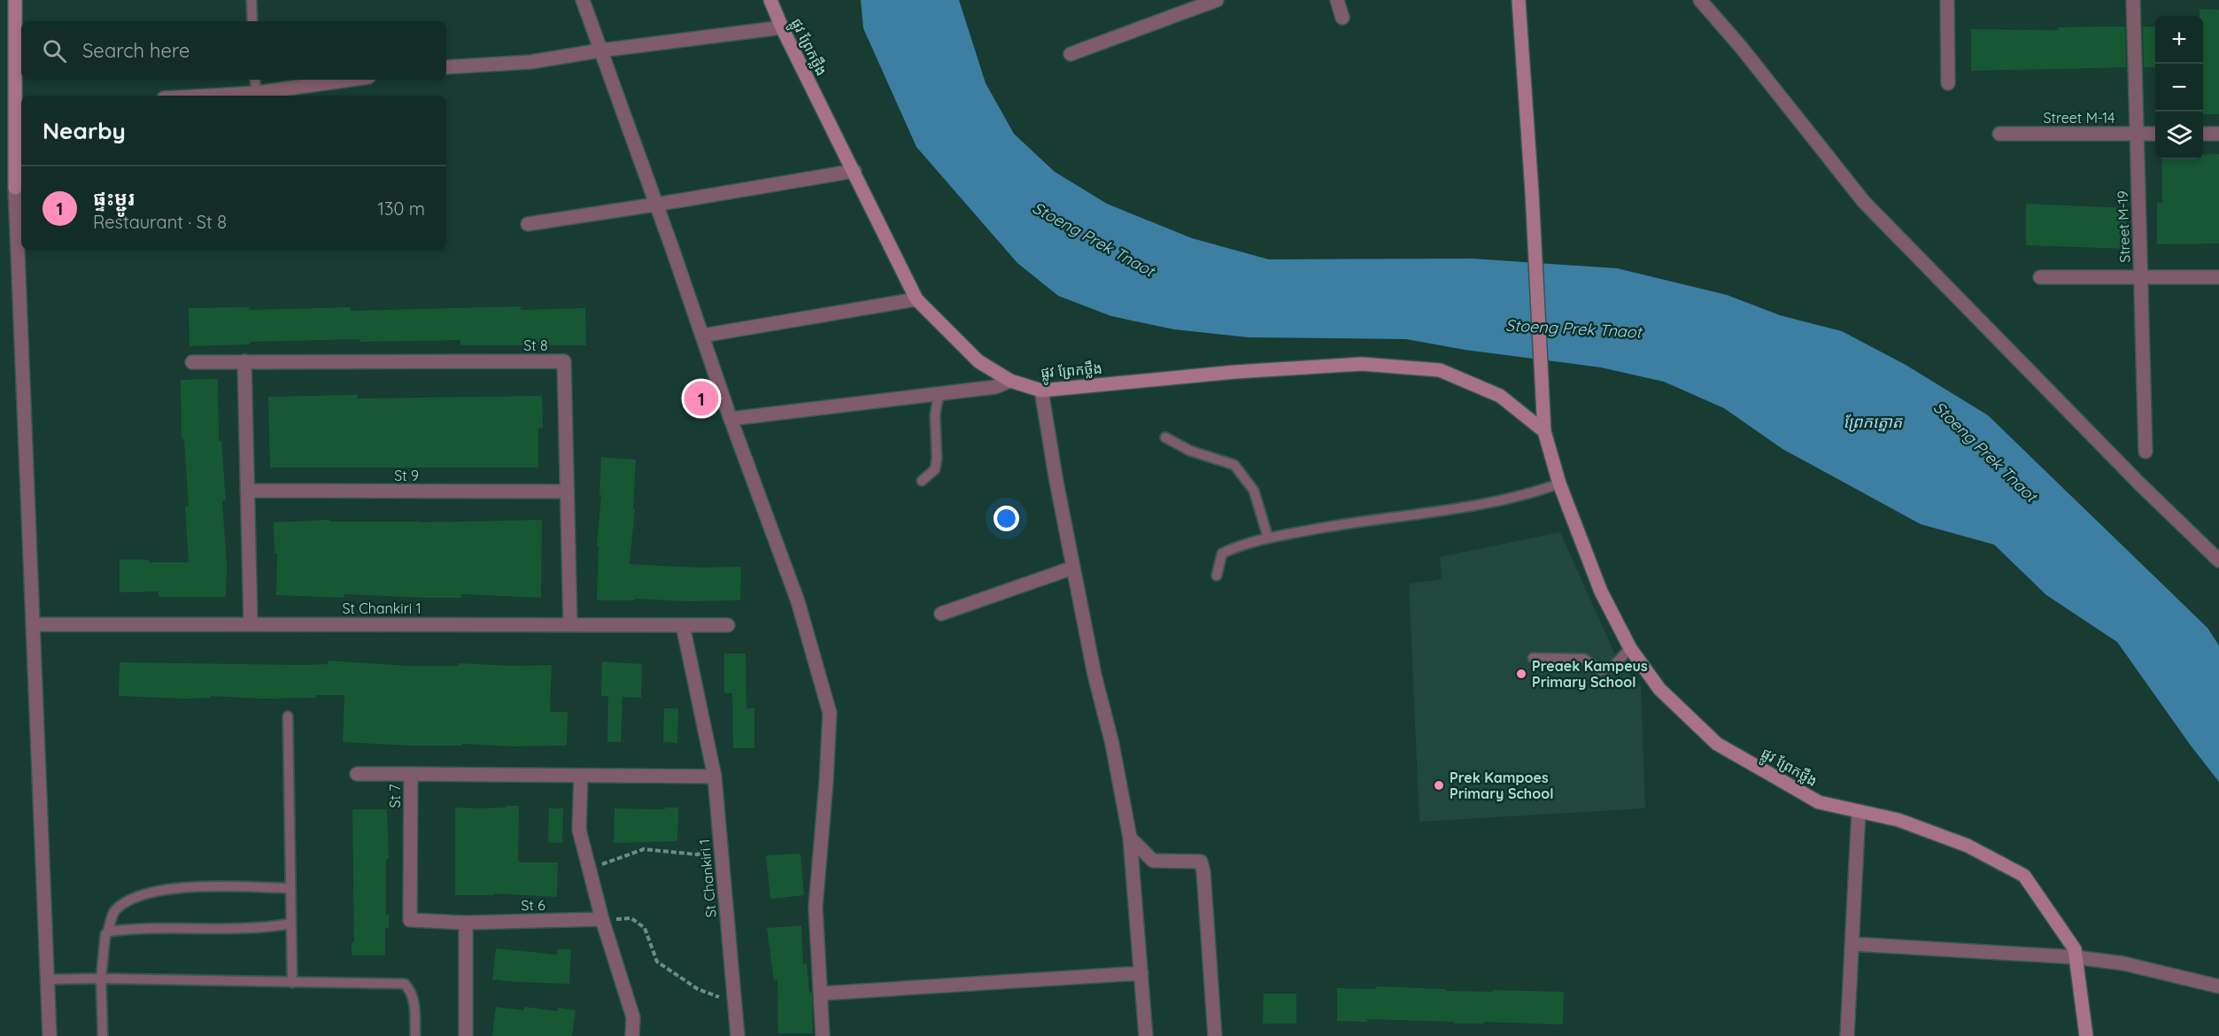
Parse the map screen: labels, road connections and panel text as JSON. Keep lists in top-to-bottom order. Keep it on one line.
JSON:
{"streets":{"street":["ផ្លូវ ព្រែកថ្លឹង","Street M-14","Street M-19","St 8","St 9","St Chankiri 1","St 7","St 6"]},"crossings":[["Street M-14","Street M-19"],["St 8","St 9"],["St 8","St Chankiri 1"],["St Chankiri 1","St 7"],["St 7","St 6"]],"water":["Stoeng Prek Tnaot","ព្រែកត្នោត"],"places":["Preaek Kampeus Primary School","Prek Kampoes Primary School"],"page":{"map_buttons":["+","−"],"search":"Search here","heading":"Nearby","list":[{"mark":"1","name":"ផ្ទះម្ជូរ","note":"Restaurant · St 8","value":"130 m"}],"pins":"1"}}
